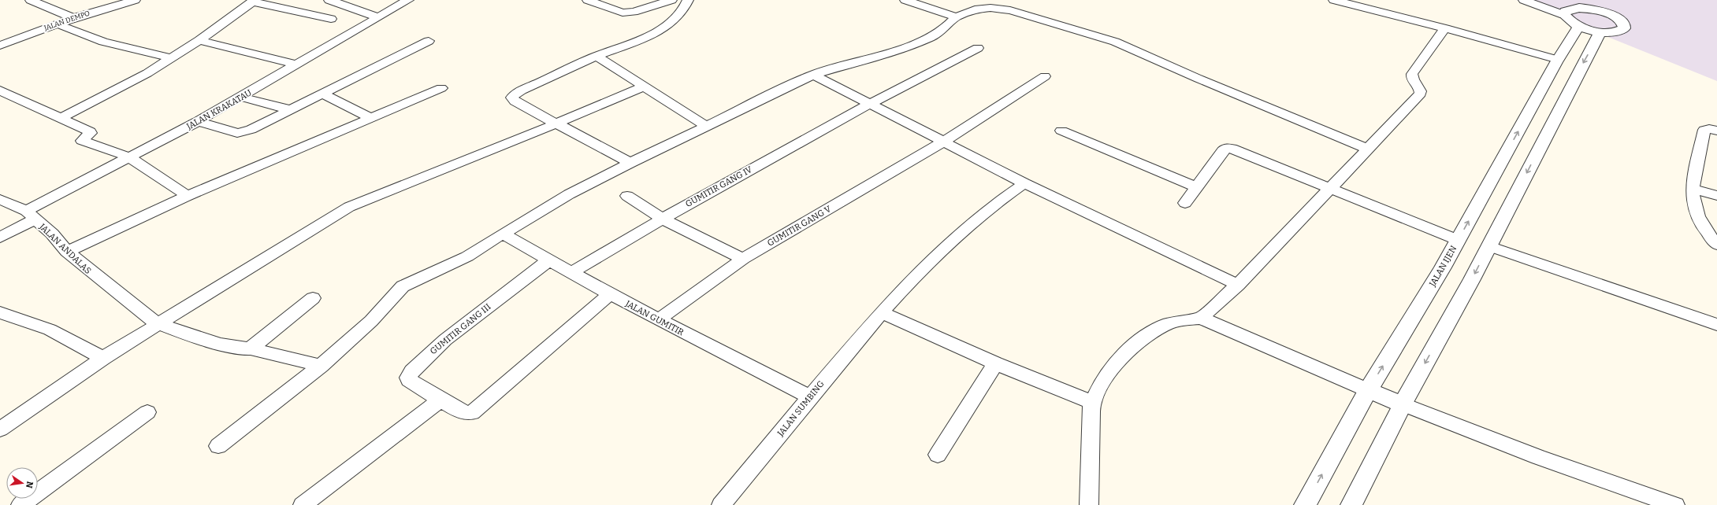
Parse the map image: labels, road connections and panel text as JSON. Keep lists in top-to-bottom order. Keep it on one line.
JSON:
{"streets":{"street":["JALAN DEMPO","JALAN KRAKATAU","GUMITIR GANG IV","GUMITIR GANG V","JALAN ANDALAS","JALAN IJEN","JALAN GUMITIR","GUMITIR GANG III","JALAN SUMBING"]},"crossings":[["JALAN KRAKATAU","JALAN ANDALAS"],["GUMITIR GANG IV","JALAN GUMITIR"],["GUMITIR GANG V","JALAN GUMITIR"],["JALAN GUMITIR","GUMITIR GANG III"],["JALAN GUMITIR","JALAN SUMBING"]],"north":"right"}
